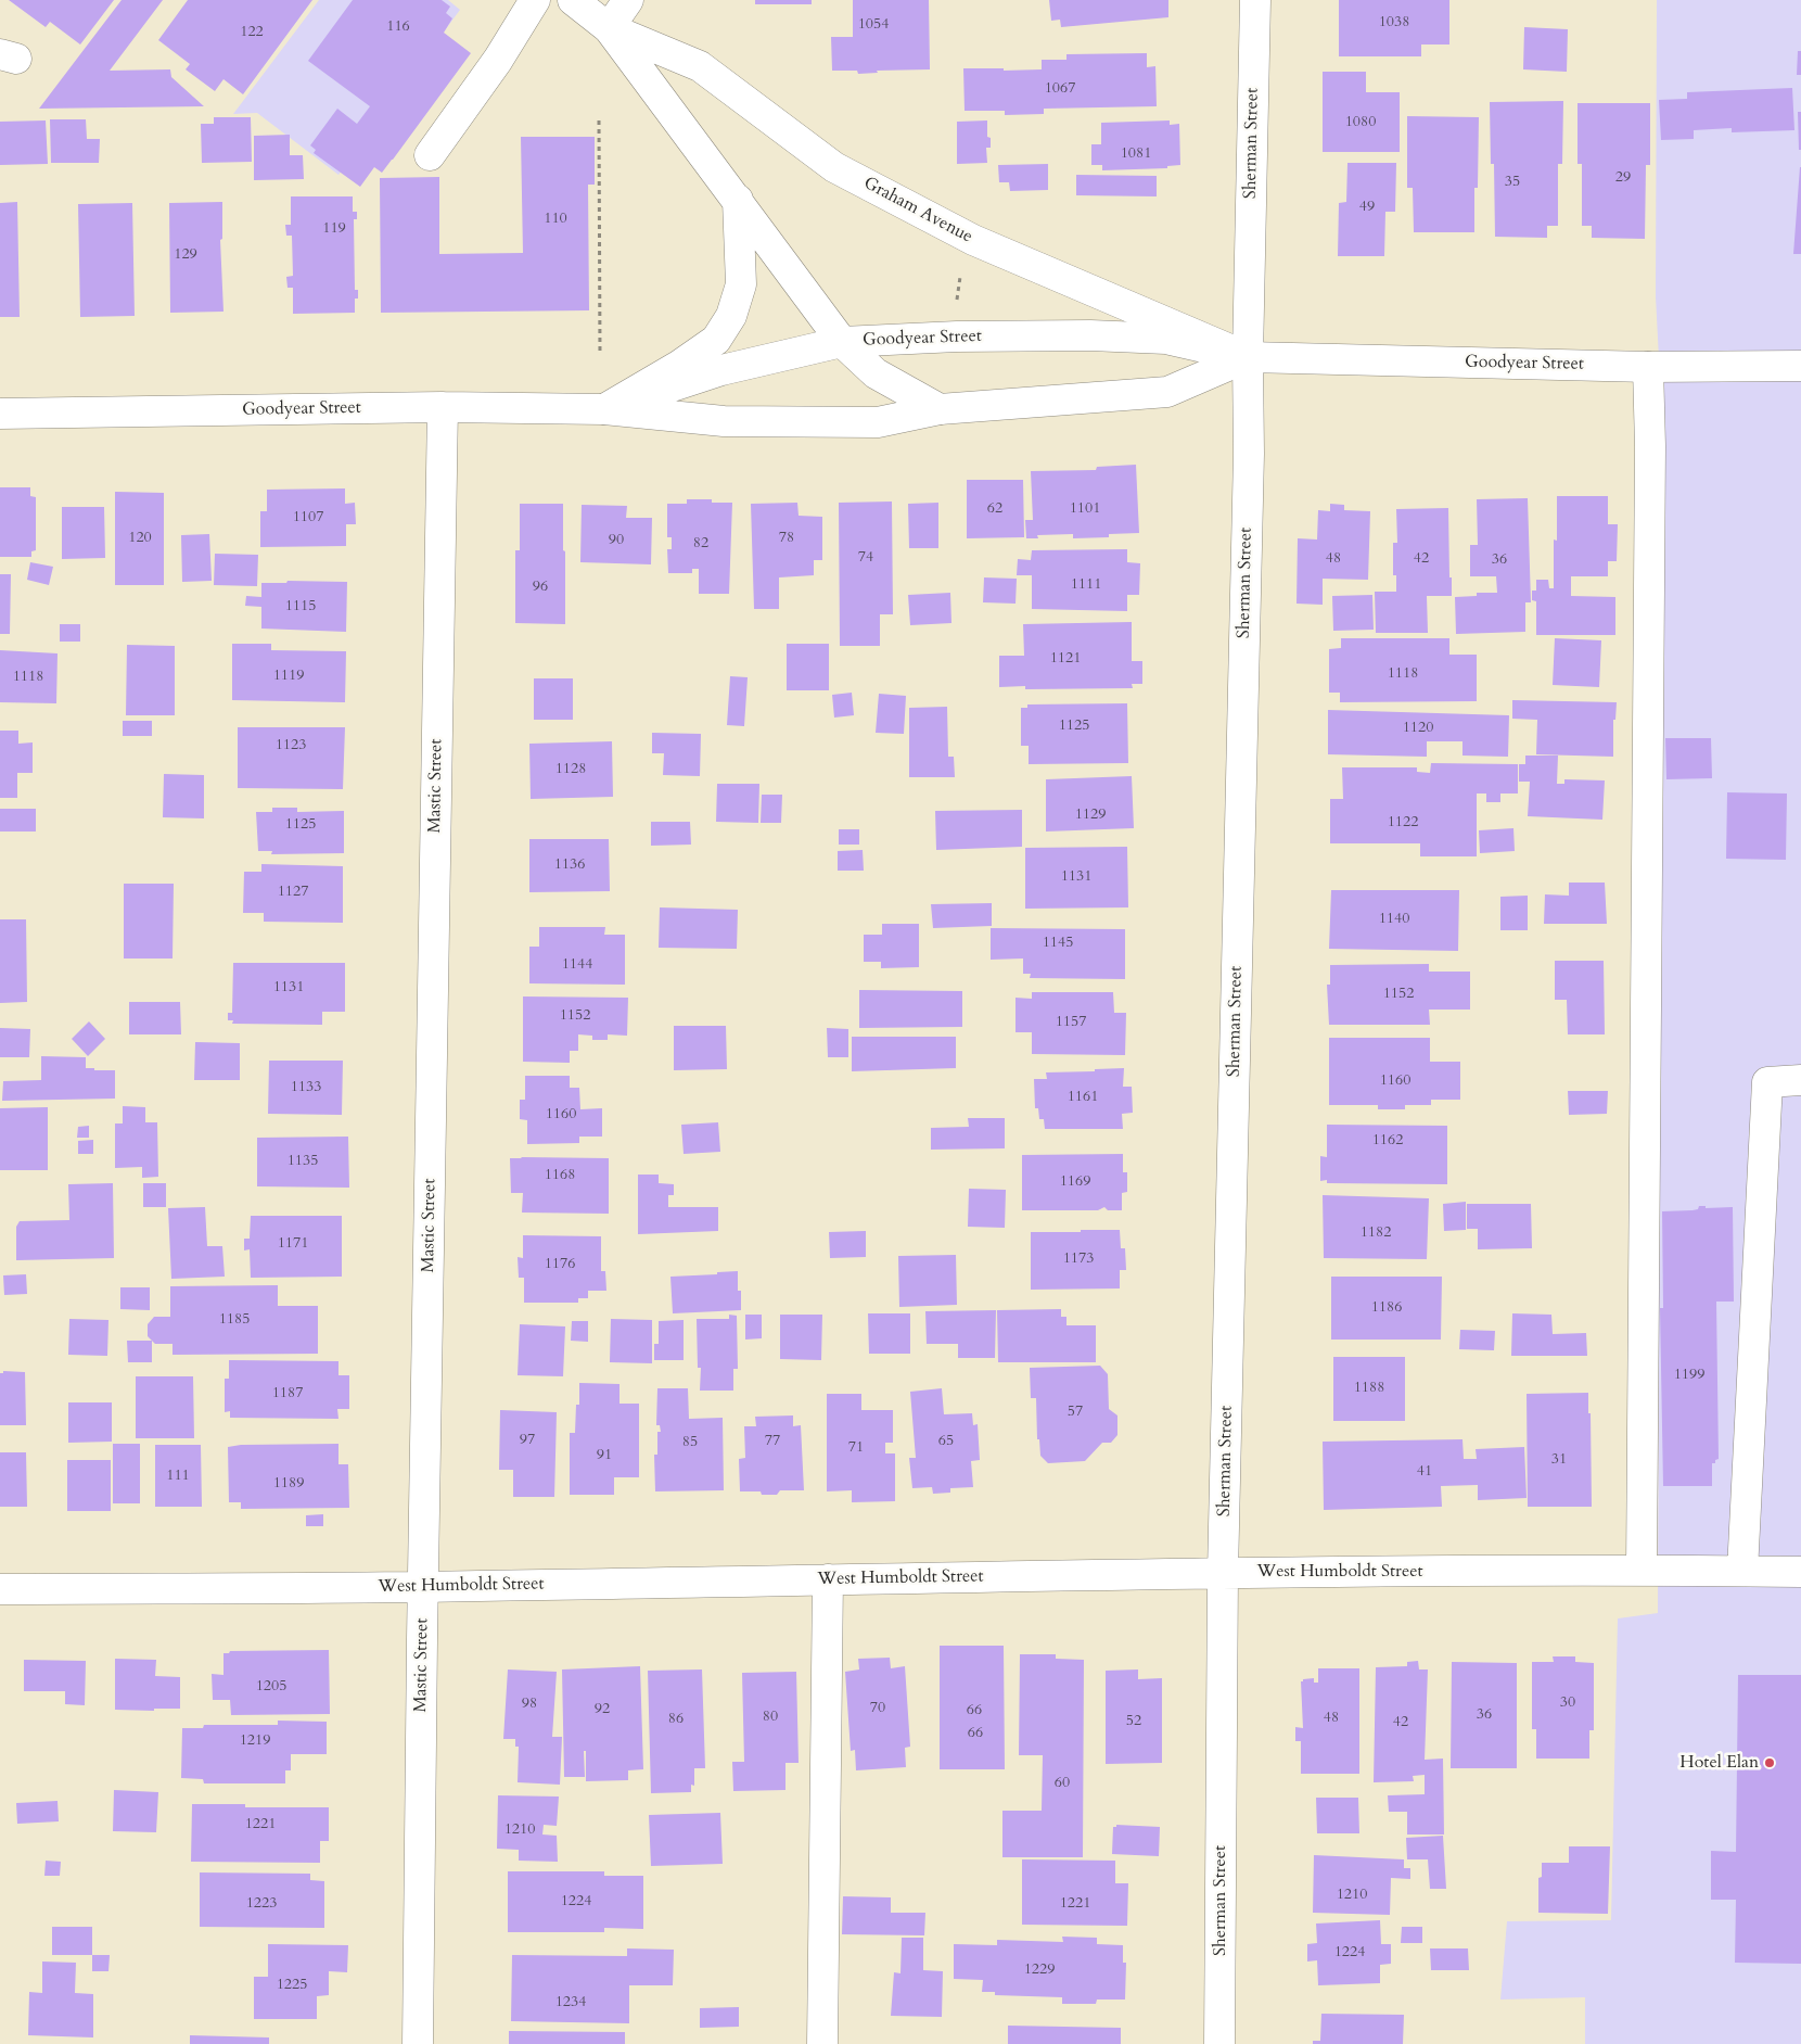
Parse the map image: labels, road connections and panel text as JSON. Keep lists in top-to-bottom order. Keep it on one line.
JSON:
{"streets":{"street":["Sherman Street","Graham Avenue","Goodyear Street","Mastic Street","West Humboldt Street"]},"crossings":[["Sherman Street","Graham Avenue"],["Sherman Street","Goodyear Street"],["Sherman Street","West Humboldt Street"],["Graham Avenue","Goodyear Street"],["Goodyear Street","Mastic Street"],["Mastic Street","West Humboldt Street"]],"places":["Hotel Elan"],"house_numbers":["1038","1054","116","122","1067","1080","1081","29","35","49","110","119","129","62","1101","1107","120","78","90","82","74","48","42","36","1111","96","1115","1121","1118","1119","1118","1125","1120","1123","1128","1129","1122","1125","1136","1131","1127","1140","1145","1144","1131","1152","1152","1157","1160","1133","1161","1160","1162","1135","1168","1169","1182","1171","1173","1176","1186","1185","1199","1188","1187","57","97","77","65","85","71","91","31","41","111","1189","1205","30","98","70","92","66","36","80","48","86","52","42","66","1219","60","1221","1210","1210","1224","1223","1221","1224","1229","1225","1234"]}
